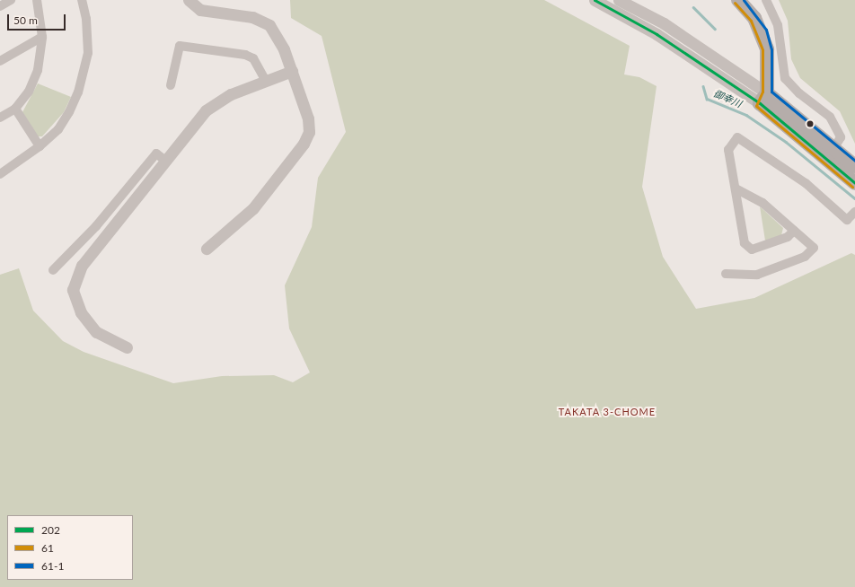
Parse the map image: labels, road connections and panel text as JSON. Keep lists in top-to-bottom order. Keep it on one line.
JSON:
{"districts":["TAKATA 3-CHOME"],"water":["御幸川"],"lines":["transit line 202","transit line 61-1","transit line 61"],"legend":["202","61","61-1"],"scale_bar":"50 m"}
